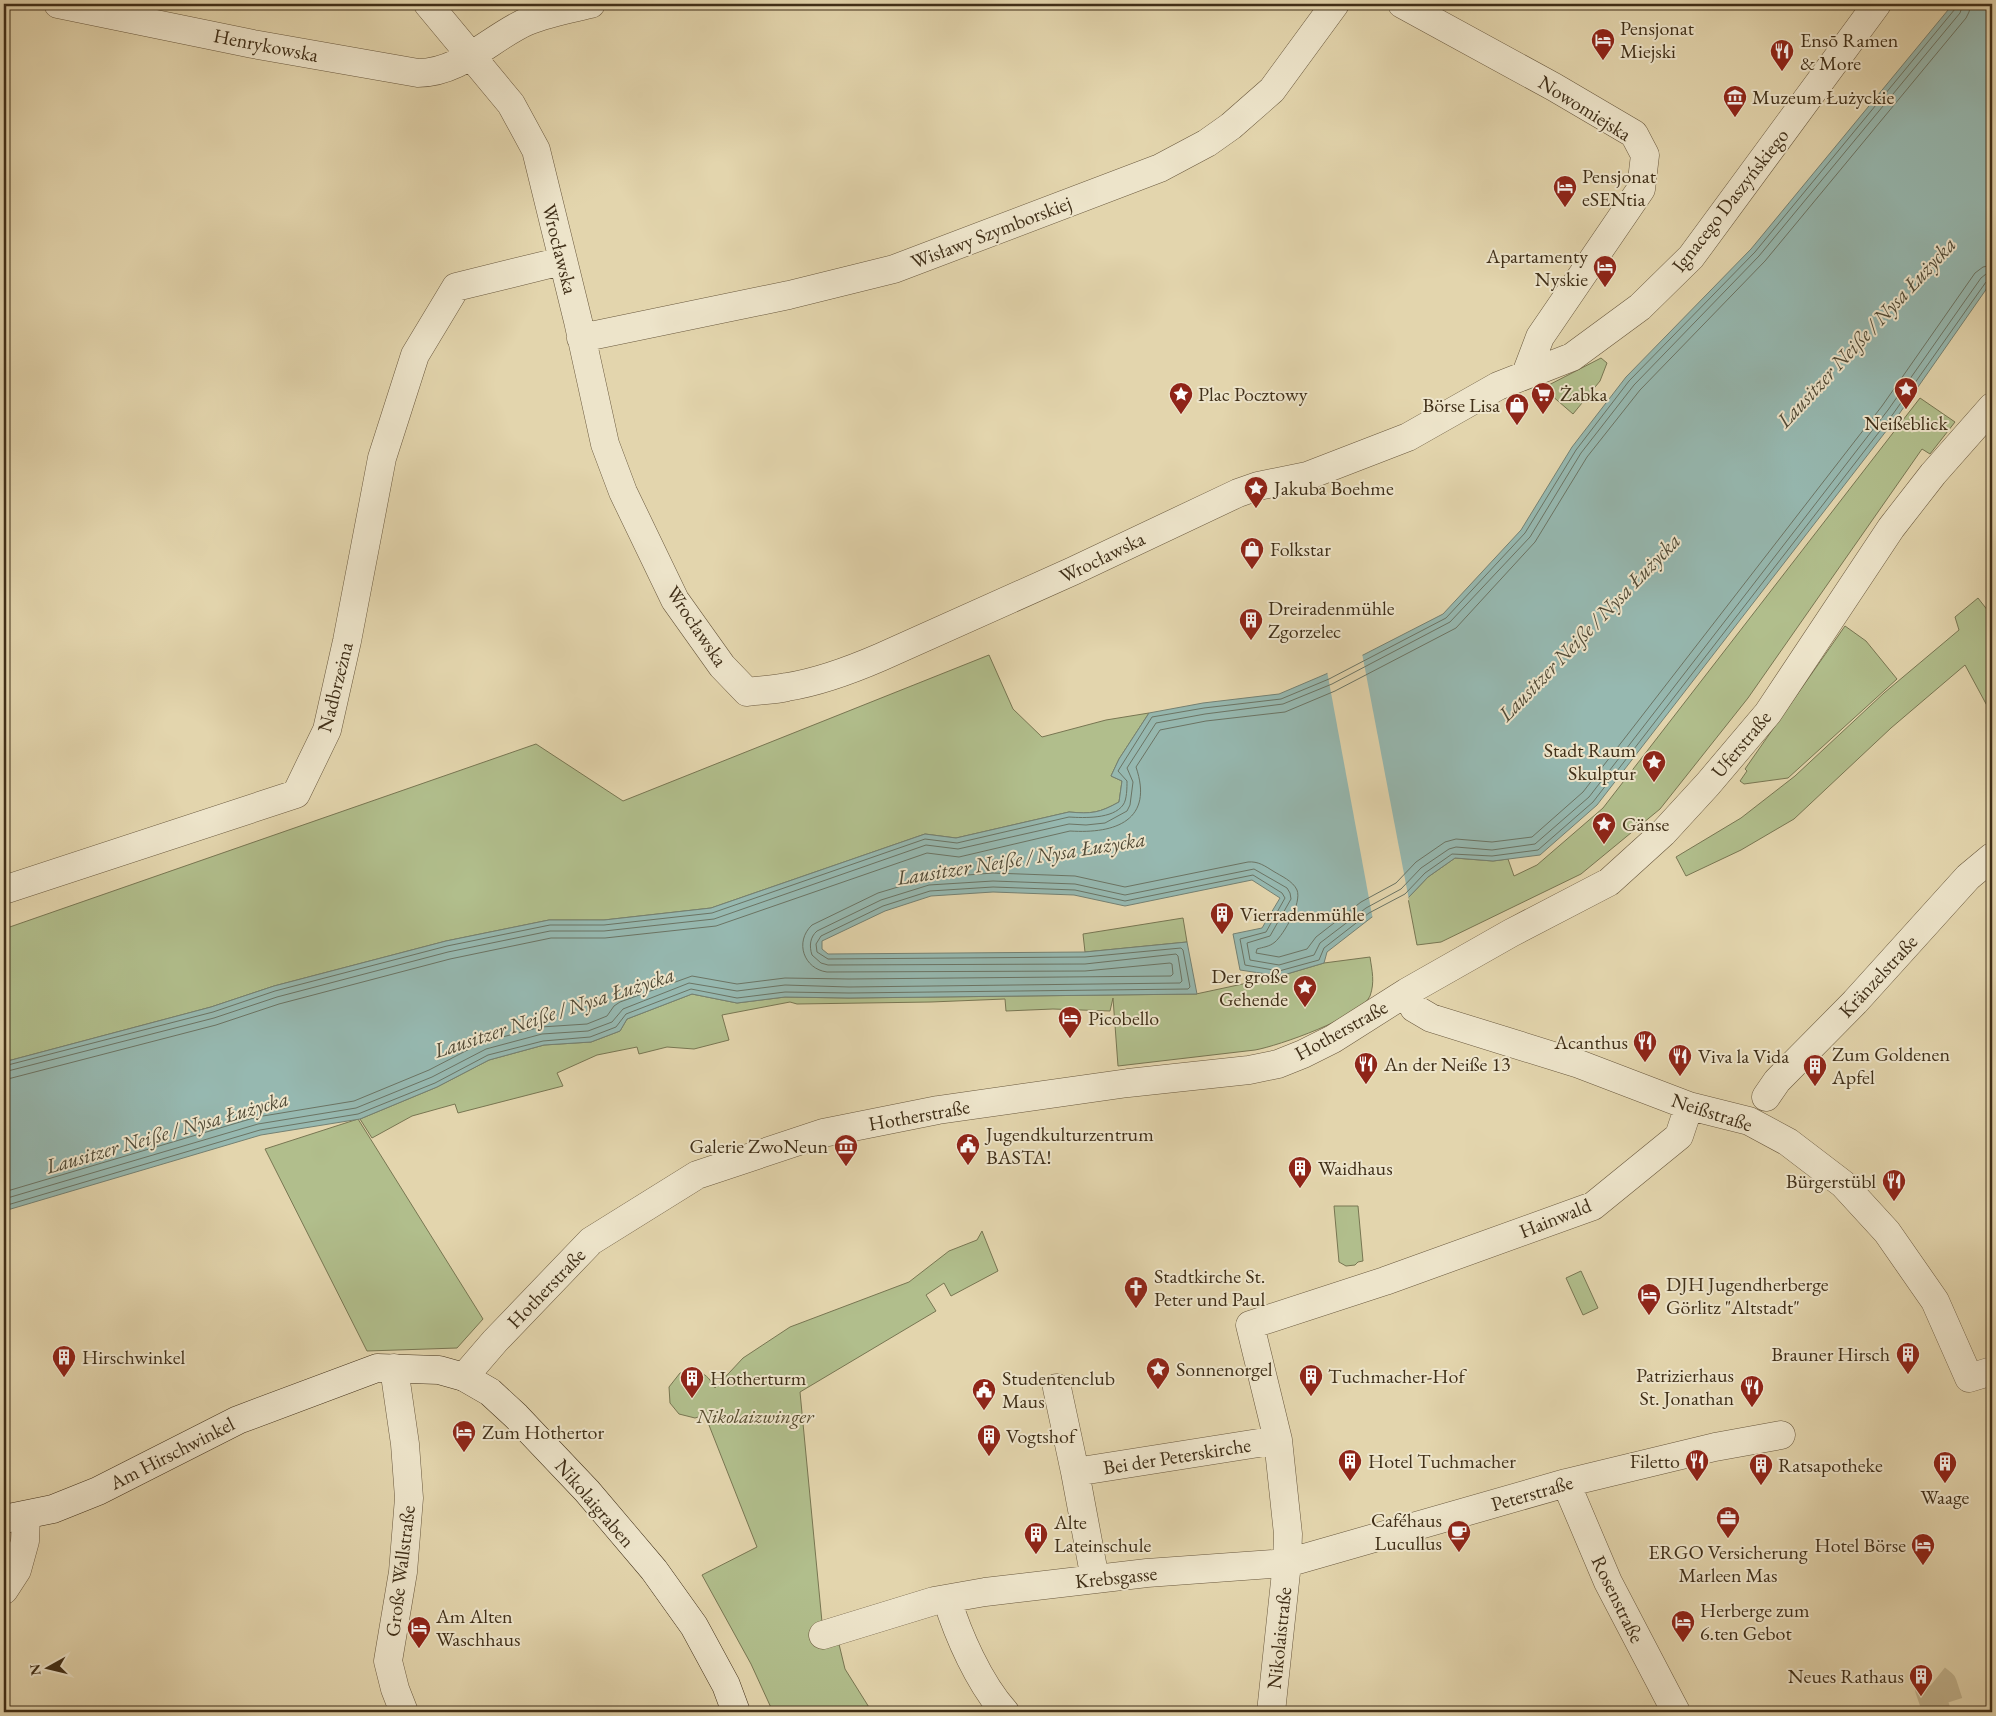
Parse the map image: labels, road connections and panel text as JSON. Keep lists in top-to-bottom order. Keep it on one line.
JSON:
{"streets":{"street":["Henrykowska","Nowomiejska","Ignacego Daszyńskiego","Wisławy Szymborskiej","Wrocławska","Nadbrzeżna","Uferstraße","Kränzelstraße","Hotherstraße","Neißstraße","Hainwald","Am Hirschwinkel","Bei der Peterskirche","Peterstraße","Nikolaigraben","Große Wallstraße","Krebsgasse","Rosenstraße","Nikolaistraße"]},"crossings":[["Henrykowska","Wrocławska"],["Nowomiejska","Ignacego Daszyńskiego"],["Ignacego Daszyńskiego","Wrocławska"],["Wisławy Szymborskiej","Wrocławska"],["Wrocławska","Nadbrzeżna"],["Uferstraße","Hotherstraße"],["Uferstraße","Neißstraße"],["Kränzelstraße","Neißstraße"],["Hotherstraße","Neißstraße"],["Hotherstraße","Nikolaigraben"],["Neißstraße","Hainwald"],["Hainwald","Bei der Peterskirche"],["Am Hirschwinkel","Nikolaigraben"],["Am Hirschwinkel","Große Wallstraße"],["Bei der Peterskirche","Peterstraße"],["Bei der Peterskirche","Krebsgasse"],["Bei der Peterskirche","Nikolaistraße"],["Peterstraße","Krebsgasse"],["Peterstraße","Rosenstraße"],["Peterstraße","Nikolaistraße"],["Nikolaigraben","Große Wallstraße"],["Krebsgasse","Nikolaistraße"]],"water":["Lausitzer Neiße / Nysa Łużycka"],"parks":["Nikolaizwinger"],"places":{"hotel":["Pensjonat Miejski","Pensjonat eSENtia","Apartamenty Nyskie","Picobello","DJH Jugendherberge Görlitz \"Altstadt\"","Zum Hothertor","Hotel Börse","Herberge zum 6.ten Gebot","Am Alten Waschhaus"],"restaurant":["Ensō Ramen & More","Acanthus","Viva la Vida","An der Neiße 13","Bürgerstübl","Patrizierhaus St. Jonathan","Filetto"],"museum":["Muzeum Łużyckie","Galerie ZwoNeun"],"place":["Neißeblick","Plac Pocztowy","Jakuba Boehme","Stadt Raum Skulptur","Gänse","Der große Gehende","Sonnenorgel"],"supermarket":["Żabka"],"shop":["Börse Lisa","Folkstar"],"building":["Dreiradenmühle Zgorzelec","Vierradenmühle","Zum Goldenen Apfel","Waidhaus","Brauner Hirsch","Hirschwinkel","Tuchmacher-Hof","Hotherturm","Vogtshof","Hotel Tuchmacher","Waage","Ratsapotheke","Alte Lateinschule","Neues Rathaus"],"public building":["Jugendkulturzentrum BASTA!","Studentenclub Maus"],"church":["Stadtkirche St. Peter und Paul"],"office":["ERGO Versicherung Marleen Mas"],"cafe":["Caféhaus Lucullus"]},"north":"left"}
